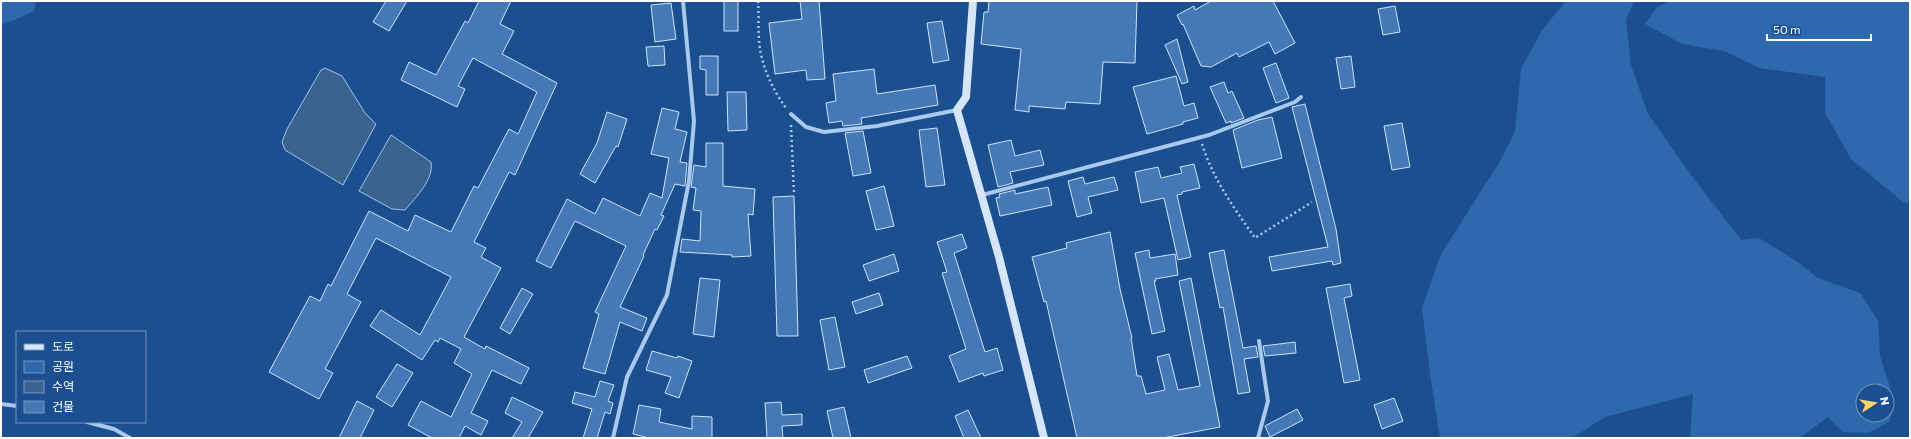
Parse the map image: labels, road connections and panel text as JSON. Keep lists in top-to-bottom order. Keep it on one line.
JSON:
{"legend":["도로","공원","수역","건물"],"scale_bar":"50 m","north":"right"}
